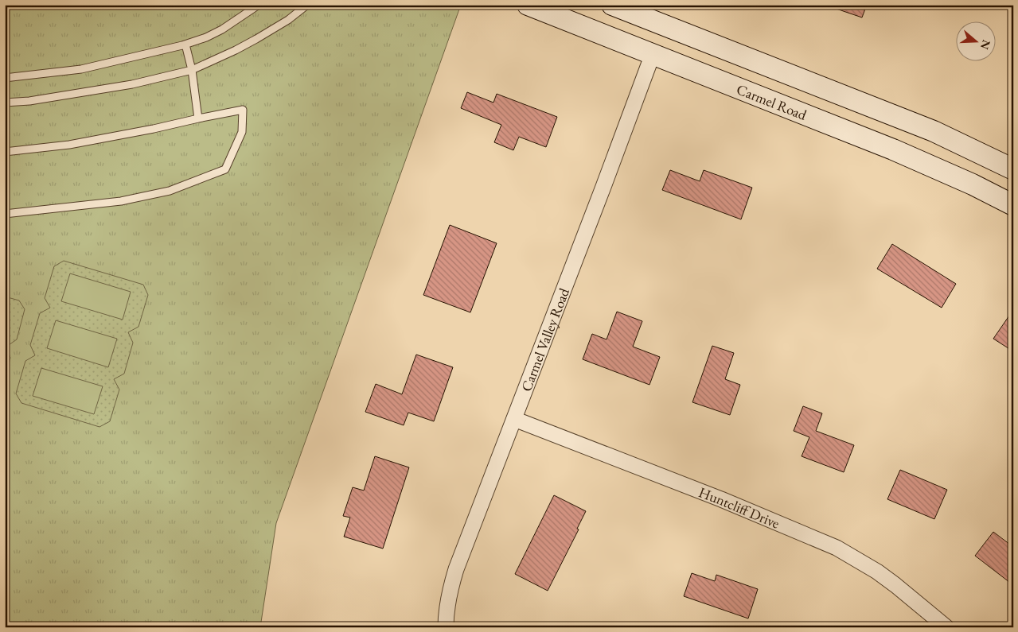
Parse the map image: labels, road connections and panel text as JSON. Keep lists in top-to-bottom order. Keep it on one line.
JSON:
{"streets":{"main road":["Carmel Road"],"street":["Carmel Valley Road","Huntcliff Drive"]},"crossings":[["Carmel Road","Carmel Valley Road"],["Carmel Valley Road","Huntcliff Drive"]],"north":"right"}
